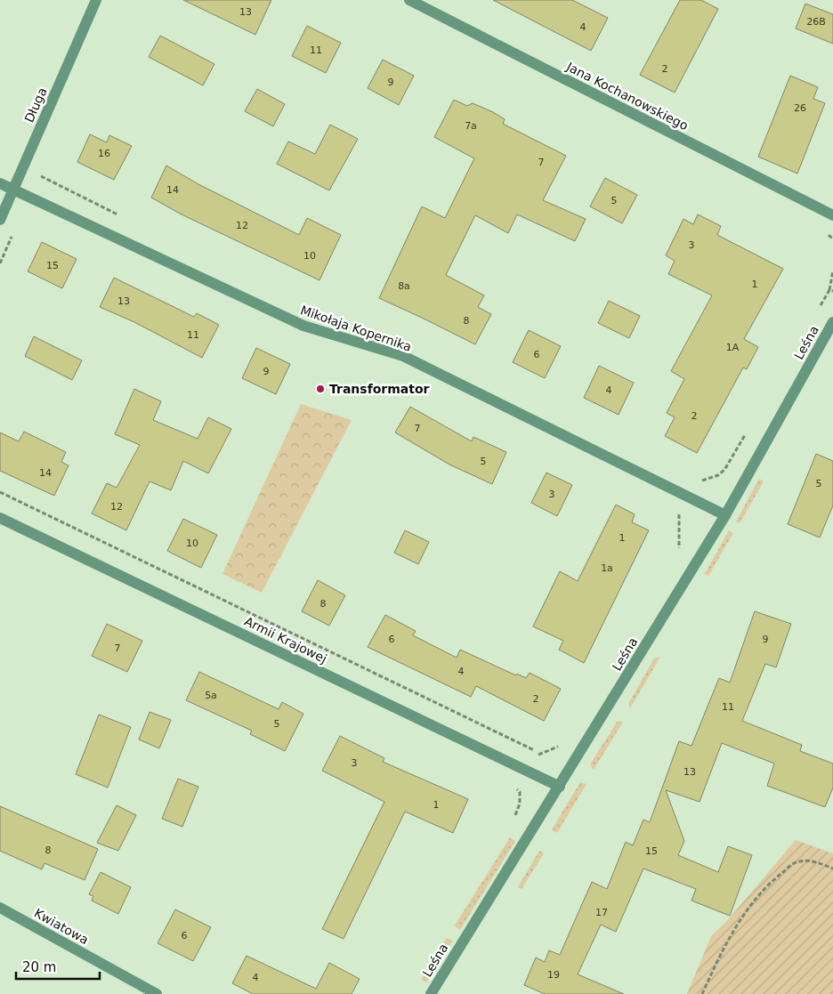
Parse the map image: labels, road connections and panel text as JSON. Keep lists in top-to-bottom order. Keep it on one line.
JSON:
{"streets":{"street":["Jana Kochanowskiego","Długa","Mikołaja Kopernika","Leśna","Armii Krajowej","Kwiatowa"]},"crossings":[["Długa","Mikołaja Kopernika"],["Mikołaja Kopernika","Leśna"],["Leśna","Armii Krajowej"]],"places":["Transformator"],"house_numbers":["13","26B","4","11","2","9","26","7a","16","7","14","5","12","3","10","15","1","8a","13","8","11","1A","6","9","4","2","7","5","14","5","3","12","1","10","1a","8","6","9","7","4","5a","2","11","5","3","13","1","8","15","17","6","19","4"],"scale_bar":"20 m"}
